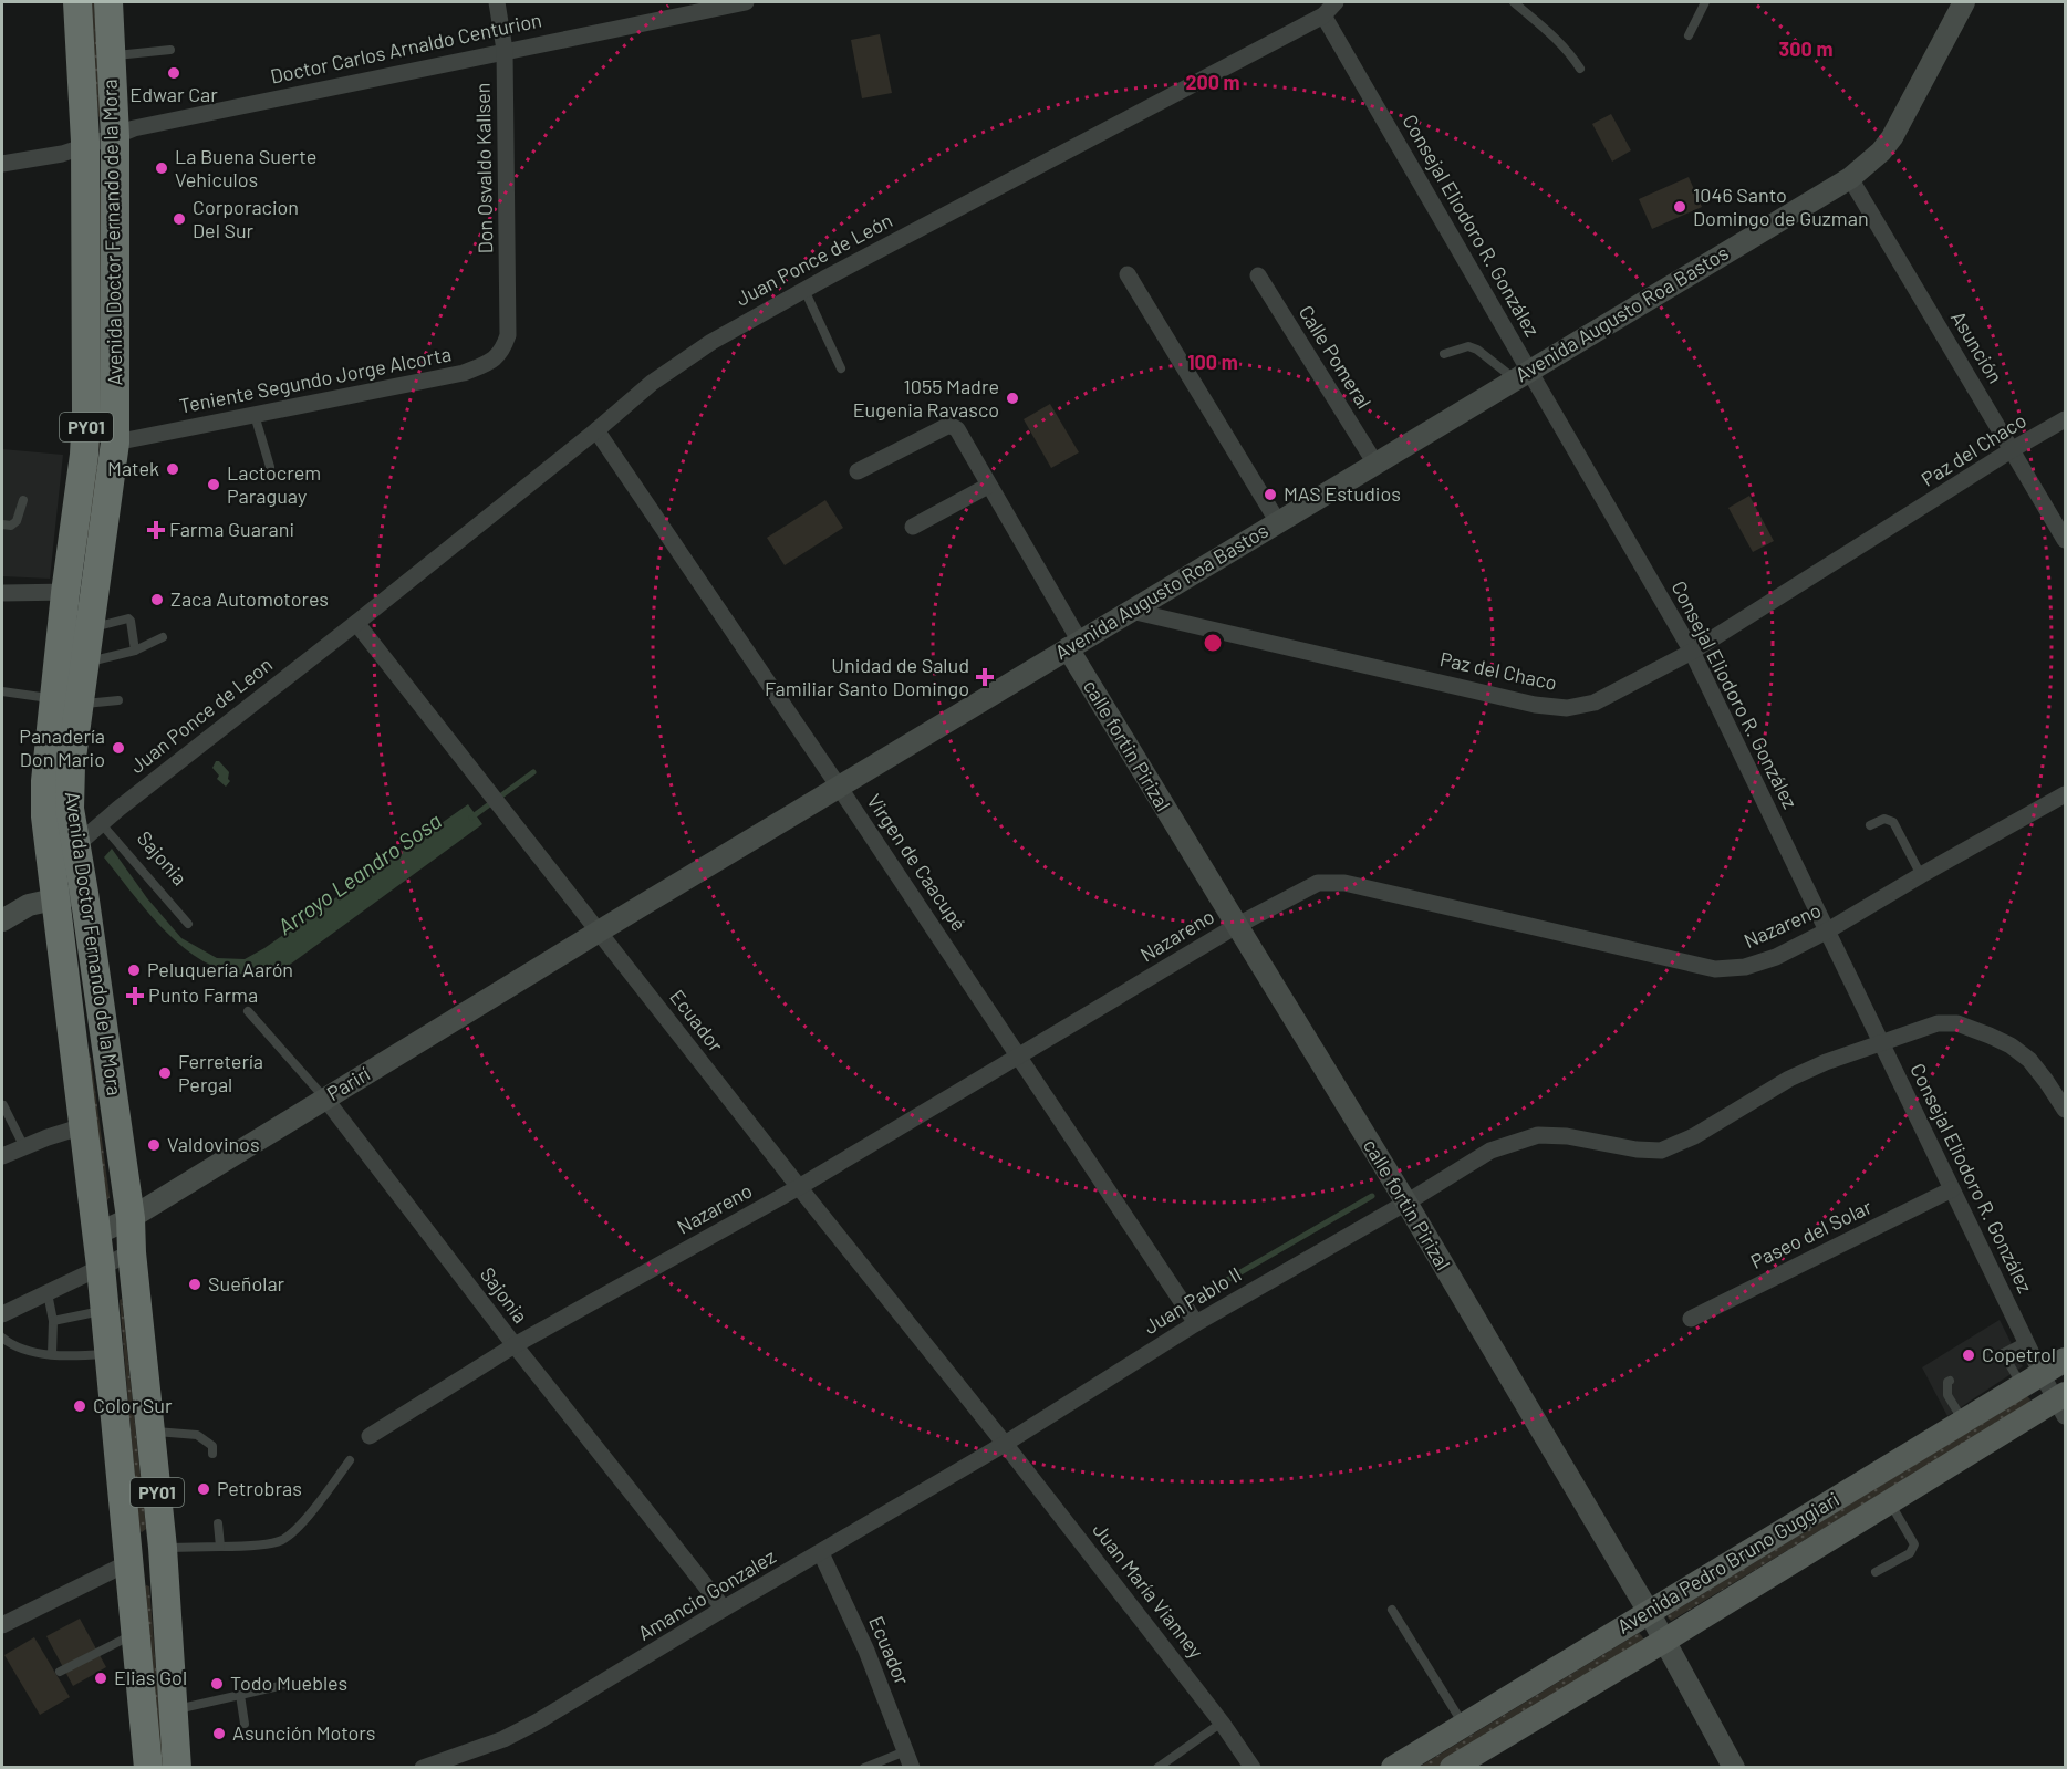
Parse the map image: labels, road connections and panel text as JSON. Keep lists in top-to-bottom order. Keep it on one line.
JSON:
{"streets":{"highway":["Avenida Doctor Fernando de la Mora","PY01"],"main road":["Avenida Augusto Roa Bastos","calle fortin Pirizal","Parirí","Avenida Pedro Bruno Guggiari"],"street":["Doctor Carlos Arnaldo Centurion","Don Osvaldo Kallsen","Consejal Eliodoro R. González","Juan Ponce de León","Asunción","Calle Pomeral","Teniente Segundo Jorge Alcorta","Paz del Chaco","Juan Ponce de Leon","Sajonia","Virgen de Caacupé","Nazareno","Ecuador","Paseo del Solar","Juan Pablo II","Juan María Vianney","Amancio Gonzalez"]},"crossings":[["Doctor Carlos Arnaldo Centurion","Don Osvaldo Kallsen"],["Doctor Carlos Arnaldo Centurion","Avenida Doctor Fernando de la Mora"],["Don Osvaldo Kallsen","Teniente Segundo Jorge Alcorta"],["Consejal Eliodoro R. González","Juan Ponce de León"],["Consejal Eliodoro R. González","Avenida Augusto Roa Bastos"],["Consejal Eliodoro R. González","Paz del Chaco"],["Consejal Eliodoro R. González","Nazareno"],["Consejal Eliodoro R. González","Paseo del Solar"],["Consejal Eliodoro R. González","Juan Pablo II"],["Consejal Eliodoro R. González","Avenida Pedro Bruno Guggiari"],["Avenida Doctor Fernando de la Mora","Teniente Segundo Jorge Alcorta"],["Avenida Doctor Fernando de la Mora","Juan Ponce de Leon"],["Avenida Doctor Fernando de la Mora","Parirí"],["Juan Ponce de León","Juan Ponce de Leon"],["Juan Ponce de León","Virgen de Caacupé"],["Juan Ponce de León","Ecuador"],["Avenida Augusto Roa Bastos","Asunción"],["Avenida Augusto Roa Bastos","Calle Pomeral"],["Avenida Augusto Roa Bastos","Paz del Chaco"],["Avenida Augusto Roa Bastos","calle fortin Pirizal"],["Avenida Augusto Roa Bastos","Virgen de Caacupé"],["Avenida Augusto Roa Bastos","Ecuador"],["Avenida Augusto Roa Bastos","Parirí"],["Asunción","Paz del Chaco"],["Juan Ponce de Leon","Sajonia"],["Juan Ponce de Leon","Ecuador"],["calle fortin Pirizal","Nazareno"],["calle fortin Pirizal","Juan Pablo II"],["calle fortin Pirizal","Avenida Pedro Bruno Guggiari"],["Sajonia","Nazareno"],["Sajonia","Parirí"],["Sajonia","Amancio Gonzalez"],["Virgen de Caacupé","Nazareno"],["Virgen de Caacupé","Juan Pablo II"],["Nazareno","Ecuador"],["Ecuador","Parirí"],["Ecuador","Juan Pablo II"],["Ecuador","Juan María Vianney"],["Ecuador","Amancio Gonzalez"],["Juan Pablo II","Juan María Vianney"],["Juan Pablo II","Amancio Gonzalez"],["Juan María Vianney","Amancio Gonzalez"]],"water":["Arroyo Leandro Sosa"],"places":{"other":["Edwar Car","La Buena Suerte Vehiculos","1046 Santo Domingo de Guzman","Corporacion Del Sur","1055 Madre Eugenia Ravasco","Matek","Lactocrem Paraguay","MAS Estudios","Zaca Automotores","Panadería Don Mario","Peluquería Aarón","Ferretería Pergal","Valdovinos","Sueñolar","Copetrol","Color Sur","Petrobras","Elias Gol","Todo Muebles","Asunción Motors"],"health":["Farma Guarani","Unidad de Salud Familiar Santo Domingo","Punto Farma"]},"rings":["300 m","200 m","100 m"]}
